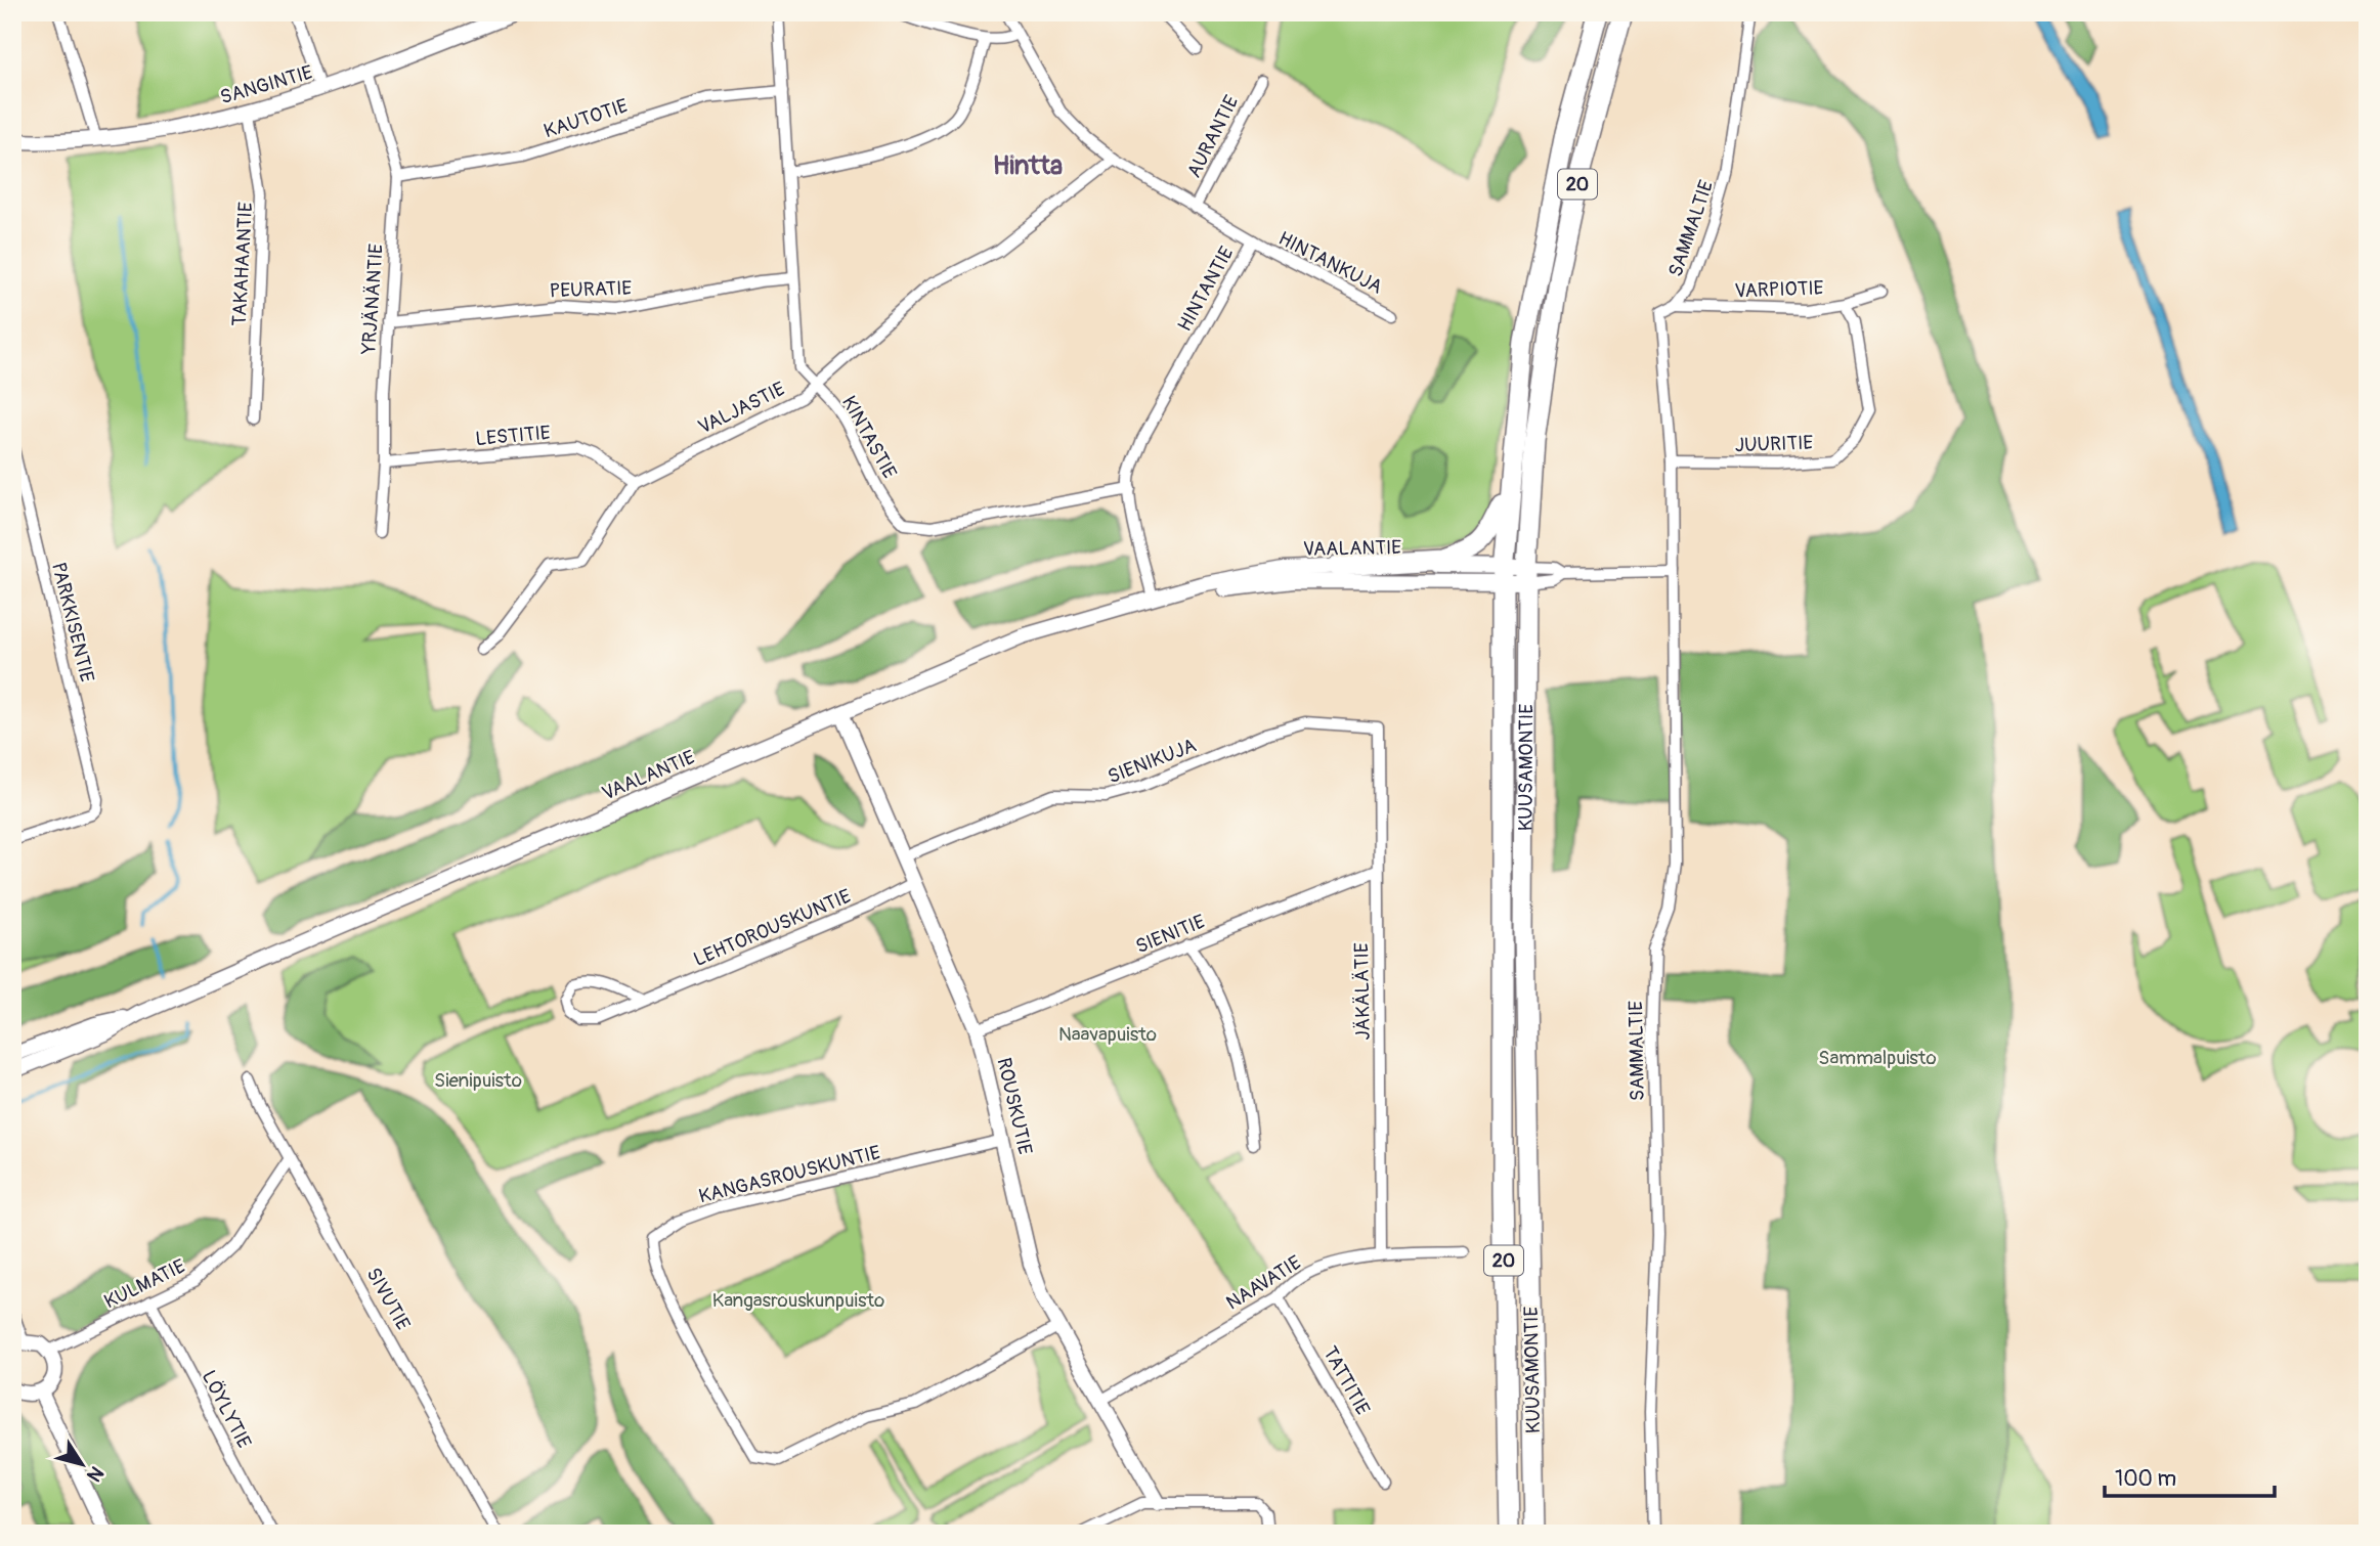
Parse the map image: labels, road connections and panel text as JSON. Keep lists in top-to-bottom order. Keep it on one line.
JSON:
{"streets":{"highway":["20","KUUSAMONTIE"],"street":["SANGINTIE","KAUTOTIE","AURANTIE","SAMMALTIE","HINTANKUJA","TAKAHAANTIE","PEURATIE","HINTANTIE","VARPIOTIE","YRJÄNÄNTIE","VALJASTIE","LESTITIE","KINTASTIE","JUURITIE","VAALANTIE","PARKKISENTIE","SIENIKUJA","LEHTOROUSKUNTIE","SIENITIE","JÄKÄLÄTIE","ROUSKUTIE","KANGASROUSKUNTIE","NAAVATIE","KULMATIE","SIVUTIE","TATTITIE","LÖYLYTIE"]},"crossings":[["SANGINTIE","TAKAHAANTIE"],["SANGINTIE","YRJÄNÄNTIE"],["KAUTOTIE","YRJÄNÄNTIE"],["KAUTOTIE","KINTASTIE"],["AURANTIE","HINTANTIE"],["SAMMALTIE","VARPIOTIE"],["SAMMALTIE","JUURITIE"],["HINTANKUJA","HINTANTIE"],["PEURATIE","YRJÄNÄNTIE"],["PEURATIE","KINTASTIE"],["HINTANTIE","VALJASTIE"],["HINTANTIE","KINTASTIE"],["HINTANTIE","VAALANTIE"],["VARPIOTIE","JUURITIE"],["YRJÄNÄNTIE","LESTITIE"],["VALJASTIE","LESTITIE"],["VALJASTIE","KINTASTIE"],["VAALANTIE","KUUSAMONTIE"],["VAALANTIE","ROUSKUTIE"],["SIENIKUJA","JÄKÄLÄTIE"],["SIENIKUJA","ROUSKUTIE"],["LEHTOROUSKUNTIE","ROUSKUTIE"],["SIENITIE","JÄKÄLÄTIE"],["SIENITIE","ROUSKUTIE"],["JÄKÄLÄTIE","NAAVATIE"],["ROUSKUTIE","KANGASROUSKUNTIE"],["ROUSKUTIE","NAAVATIE"],["NAAVATIE","TATTITIE"],["KULMATIE","SIVUTIE"],["KULMATIE","LÖYLYTIE"]],"districts":["Hintta"],"parks":["Naavapuisto","Sammalpuisto","Sienipuisto","Kangasrouskunpuisto"],"scale_bar":"100 m","north":"bottom right"}
